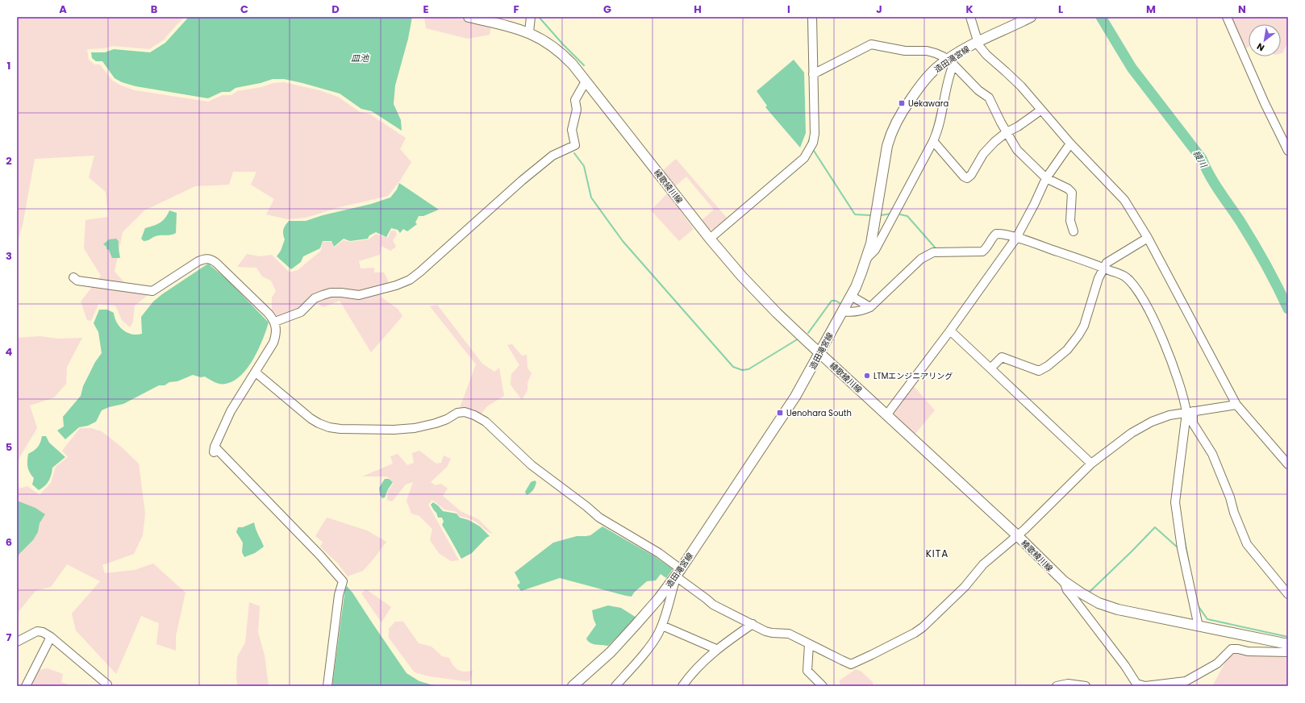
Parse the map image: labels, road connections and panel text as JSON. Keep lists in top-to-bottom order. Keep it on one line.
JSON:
{"streets":{"main road":["造田滝宮線","綾歌綾川線"]},"crossings":[["造田滝宮線","綾歌綾川線"]],"districts":["KITA"],"water":["皿池","綾川"],"places":{"transit":["Uekawara","Uenohara South"],"other":["LTMエンジニアリング"]},"north":"bottom left","grid":{"columns":["A","B","C","D","E","F","G","H","I","J","K","L","M","N"],"rows":["1","2","3","4","5","6","7"]}}
